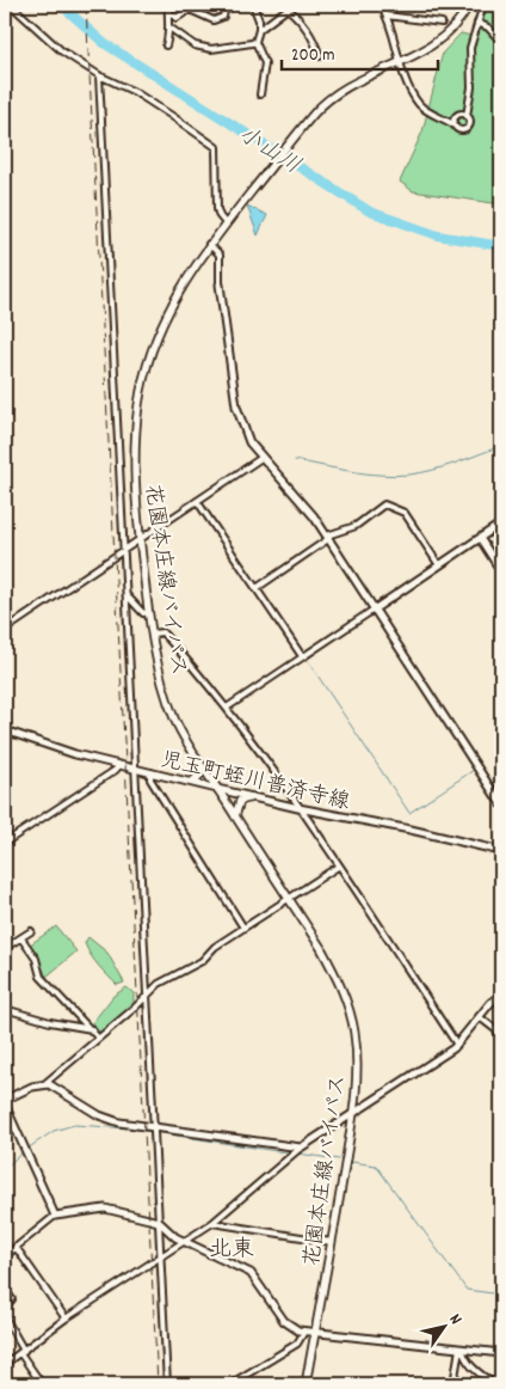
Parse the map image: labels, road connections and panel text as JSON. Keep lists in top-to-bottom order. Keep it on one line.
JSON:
{"streets":{"main road":["花園本庄線バイパス"],"street":["児玉町蛭川普済寺線"]},"crossings":[["花園本庄線バイパス","児玉町蛭川普済寺線"]],"districts":["北東"],"water":["小山川"],"scale_bar":"200 m","north":"top right"}
